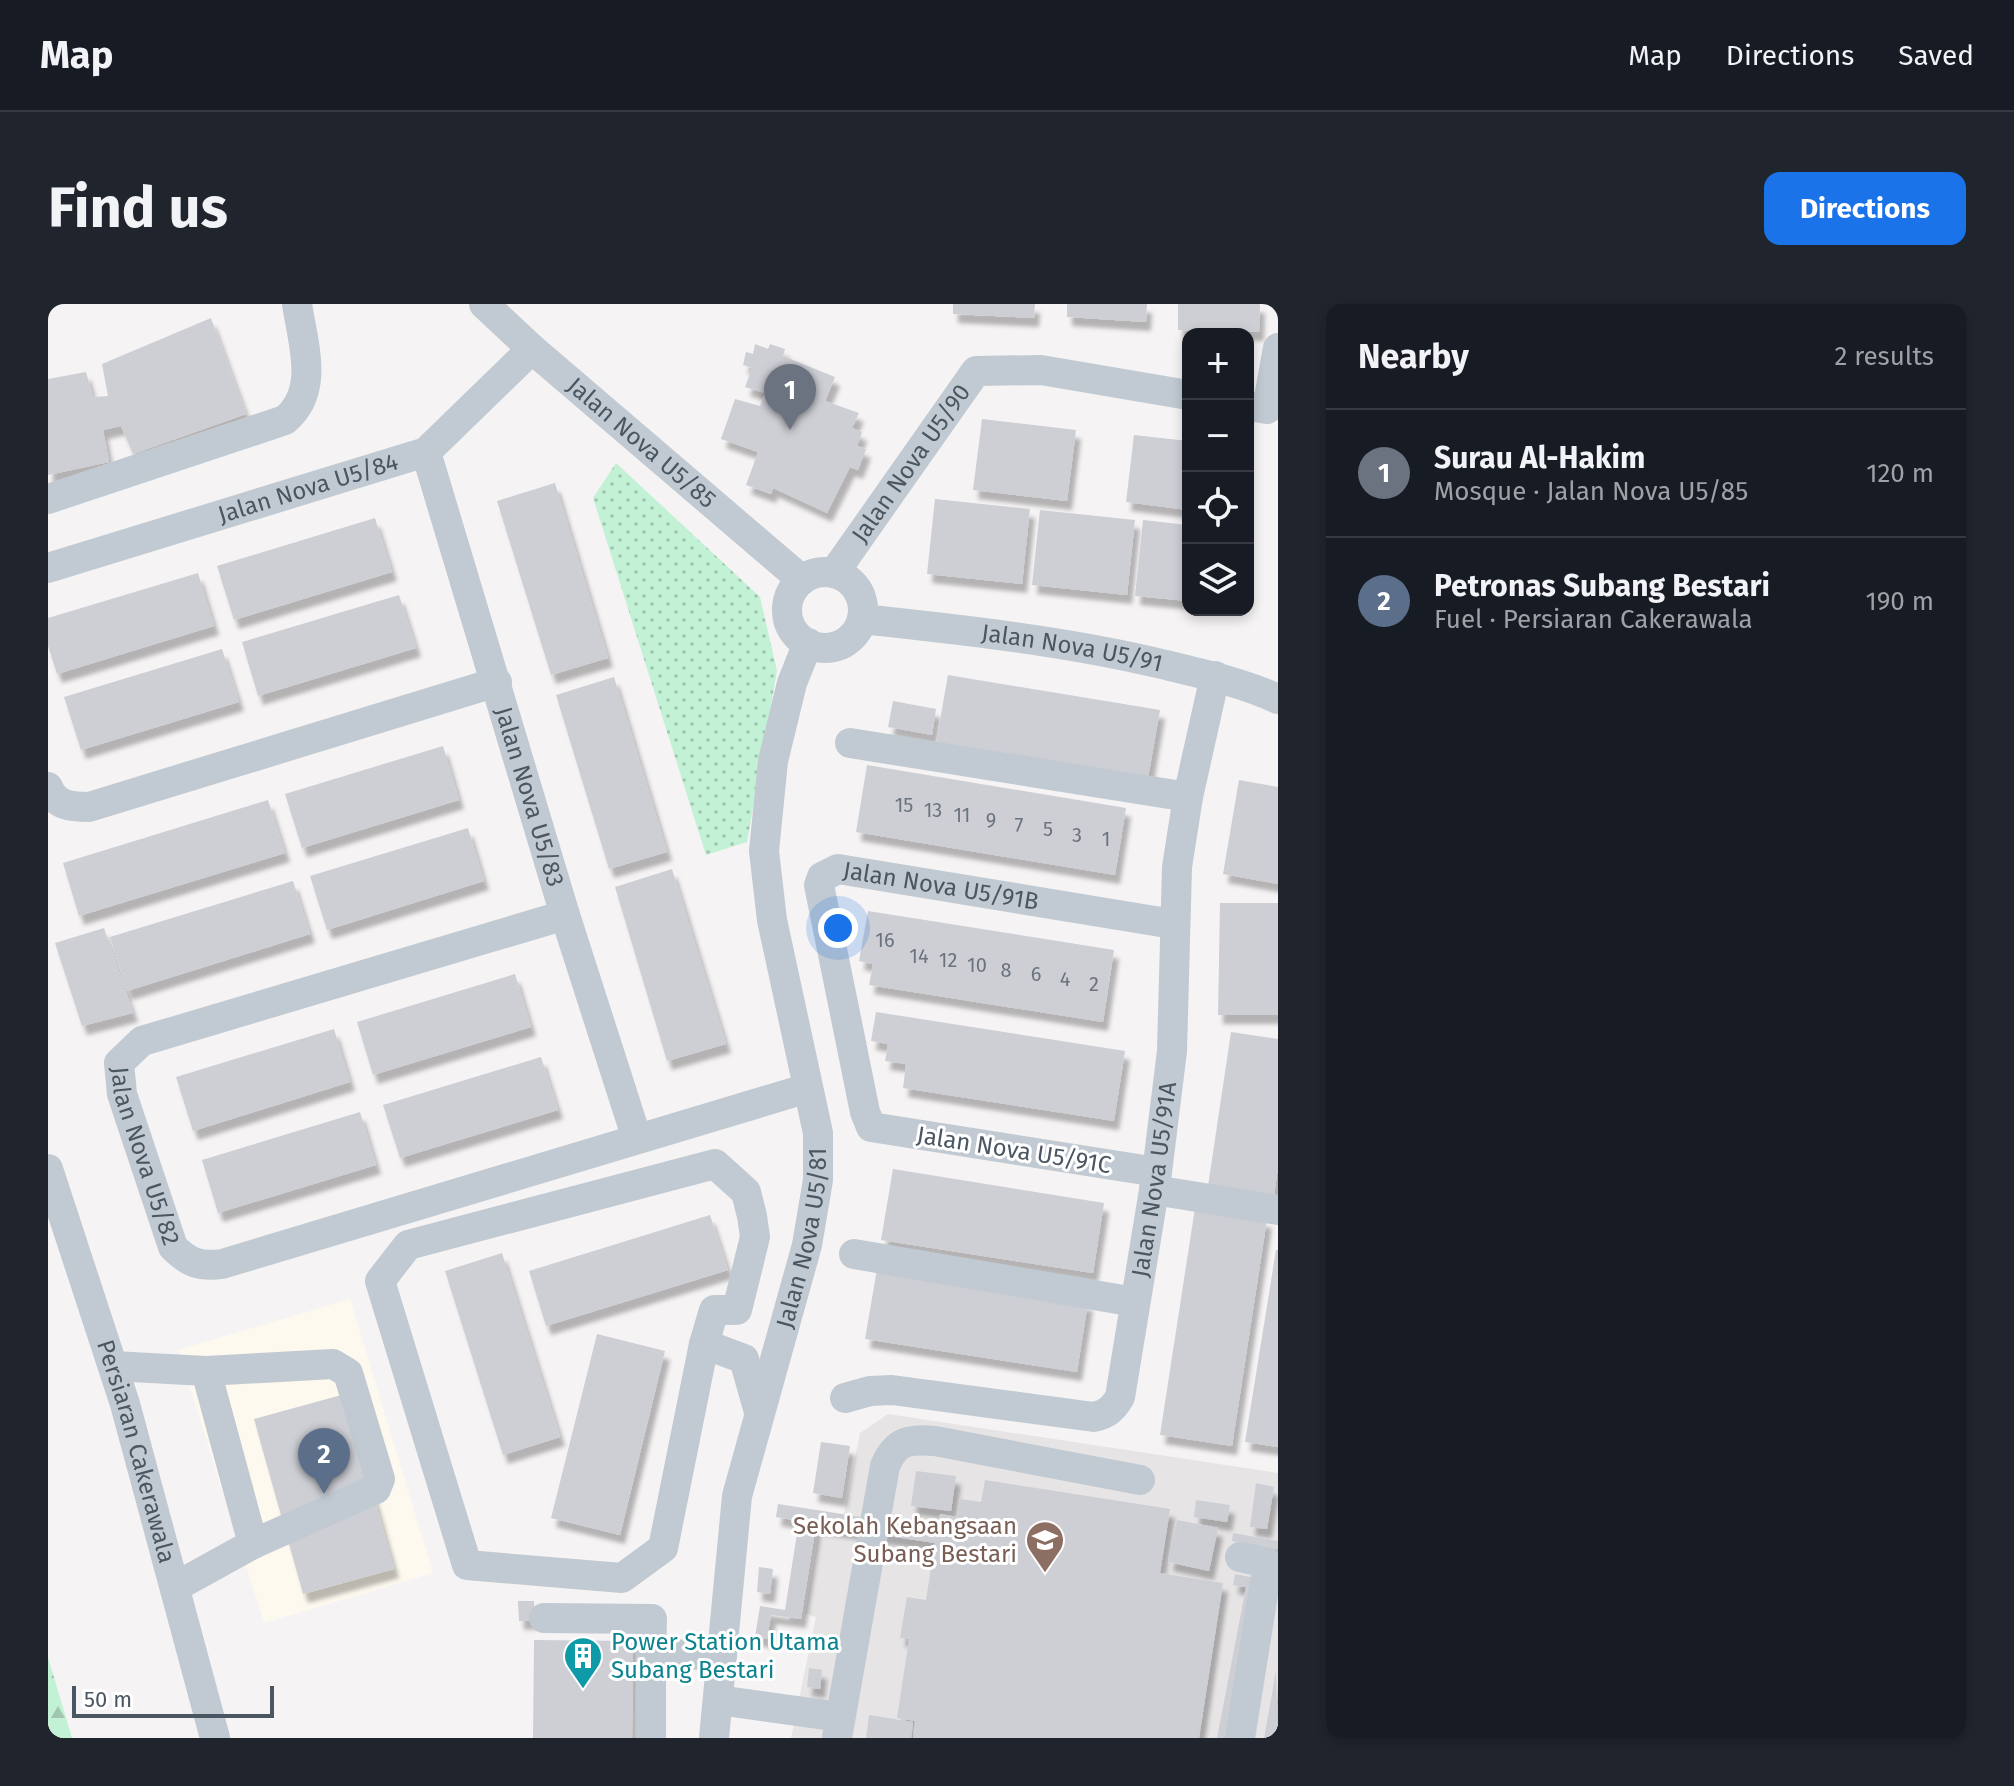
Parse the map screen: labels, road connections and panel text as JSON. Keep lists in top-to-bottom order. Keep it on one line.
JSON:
{"streets":{"street":["Jalan Nova U5/85","Jalan Nova U5/90","Jalan Nova U5/84","Jalan Nova U5/91","Jalan Nova U5/83","Jalan Nova U5/91B","Jalan Nova U5/91C","Jalan Nova U5/82","Jalan Nova U5/91A","Jalan Nova U5/81","Persiaran Cakerawala"]},"crossings":[["Jalan Nova U5/85","Jalan Nova U5/90"],["Jalan Nova U5/85","Jalan Nova U5/84"],["Jalan Nova U5/85","Jalan Nova U5/91"],["Jalan Nova U5/85","Jalan Nova U5/81"],["Jalan Nova U5/90","Jalan Nova U5/91"],["Jalan Nova U5/90","Jalan Nova U5/81"],["Jalan Nova U5/84","Jalan Nova U5/83"],["Jalan Nova U5/91","Jalan Nova U5/91A"],["Jalan Nova U5/91","Jalan Nova U5/81"],["Jalan Nova U5/83","Jalan Nova U5/82"],["Jalan Nova U5/91B","Jalan Nova U5/91C"],["Jalan Nova U5/91B","Jalan Nova U5/91A"],["Jalan Nova U5/91C","Jalan Nova U5/91A"],["Jalan Nova U5/82","Jalan Nova U5/81"]],"places":{"school or university":["Sekolah Kebangsaan Subang Bestari"],"building":["Power Station Utama Subang Bestari"]},"house_numbers":["15","13","11","9","7","5","3","1","16","14","12","10","8","6","4","2"],"scale_bar":"50 m","page":{"header":"Map","nav":["Map","Directions","Saved"],"buttons":"Directions","title":"Find us","heading":["Nearby","2 results"],"map_buttons":["+","−"],"pins":["1","2"],"list":[{"mark":"1","name":"Surau Al-Hakim","note":"Mosque · Jalan Nova U5/85","value":"120 m"},{"mark":"2","name":"Petronas Subang Bestari","note":"Fuel · Persiaran Cakerawala","value":"190 m"}],"scale":"50 m"}}
